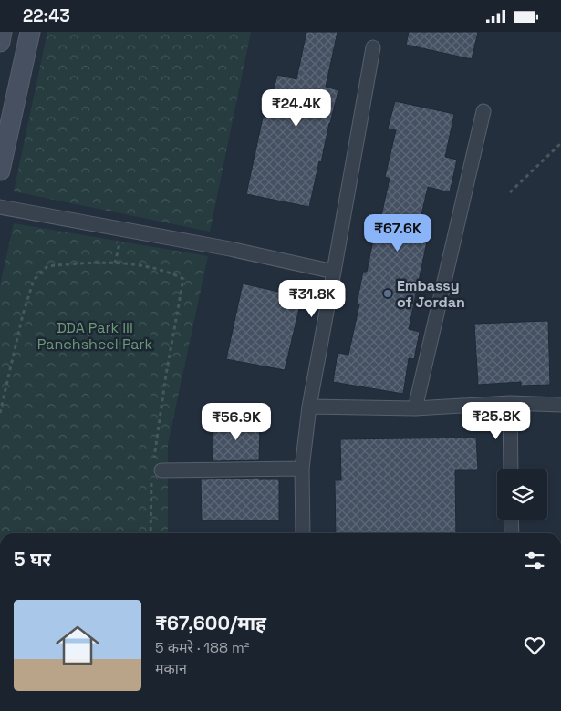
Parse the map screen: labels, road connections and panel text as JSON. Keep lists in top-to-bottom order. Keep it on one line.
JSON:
{"parks":["DDA Park III Panchsheel Park"],"places":["Embassy of Jordan"],"page":{"status":"22:43","price":["₹24.4K","₹67.6K","₹31.8K","₹25.8K","₹56.9K"],"heading":"5 घर","list":[{"name":"₹67,600/माह","note":"5 कमरे · 188 m² · मकान"}]}}
